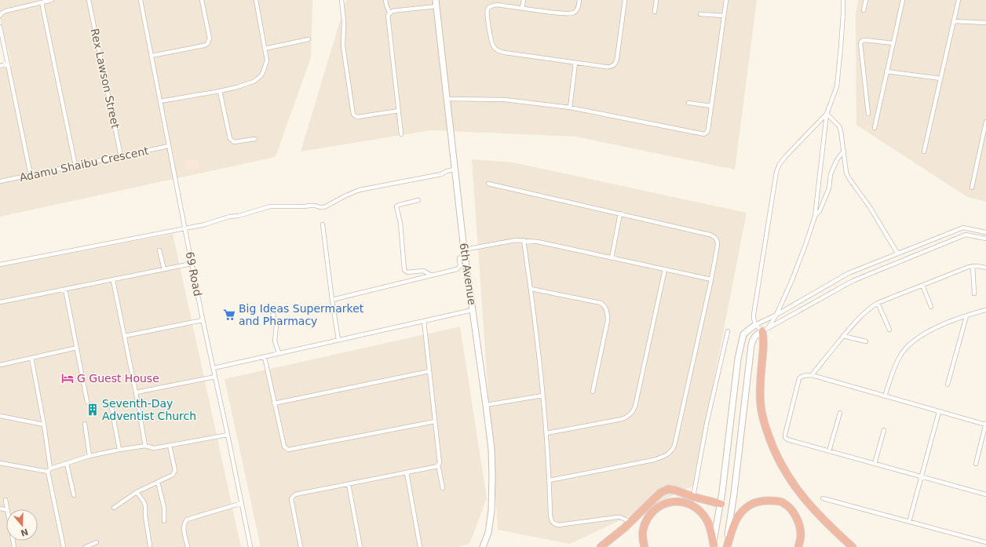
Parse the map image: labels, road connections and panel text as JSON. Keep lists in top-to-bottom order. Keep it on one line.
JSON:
{"streets":{"street":["Rex Lawson Street","Adamu Shaibu Crescent","69 Road","6th Avenue"]},"crossings":[["Rex Lawson Street","Adamu Shaibu Crescent"],["Adamu Shaibu Crescent","69 Road"]],"places":{"supermarket":["Big Ideas Supermarket and Pharmacy"],"hotel":["G Guest House"],"building":["Seventh-Day Adventist Church"]},"north":"bottom"}
